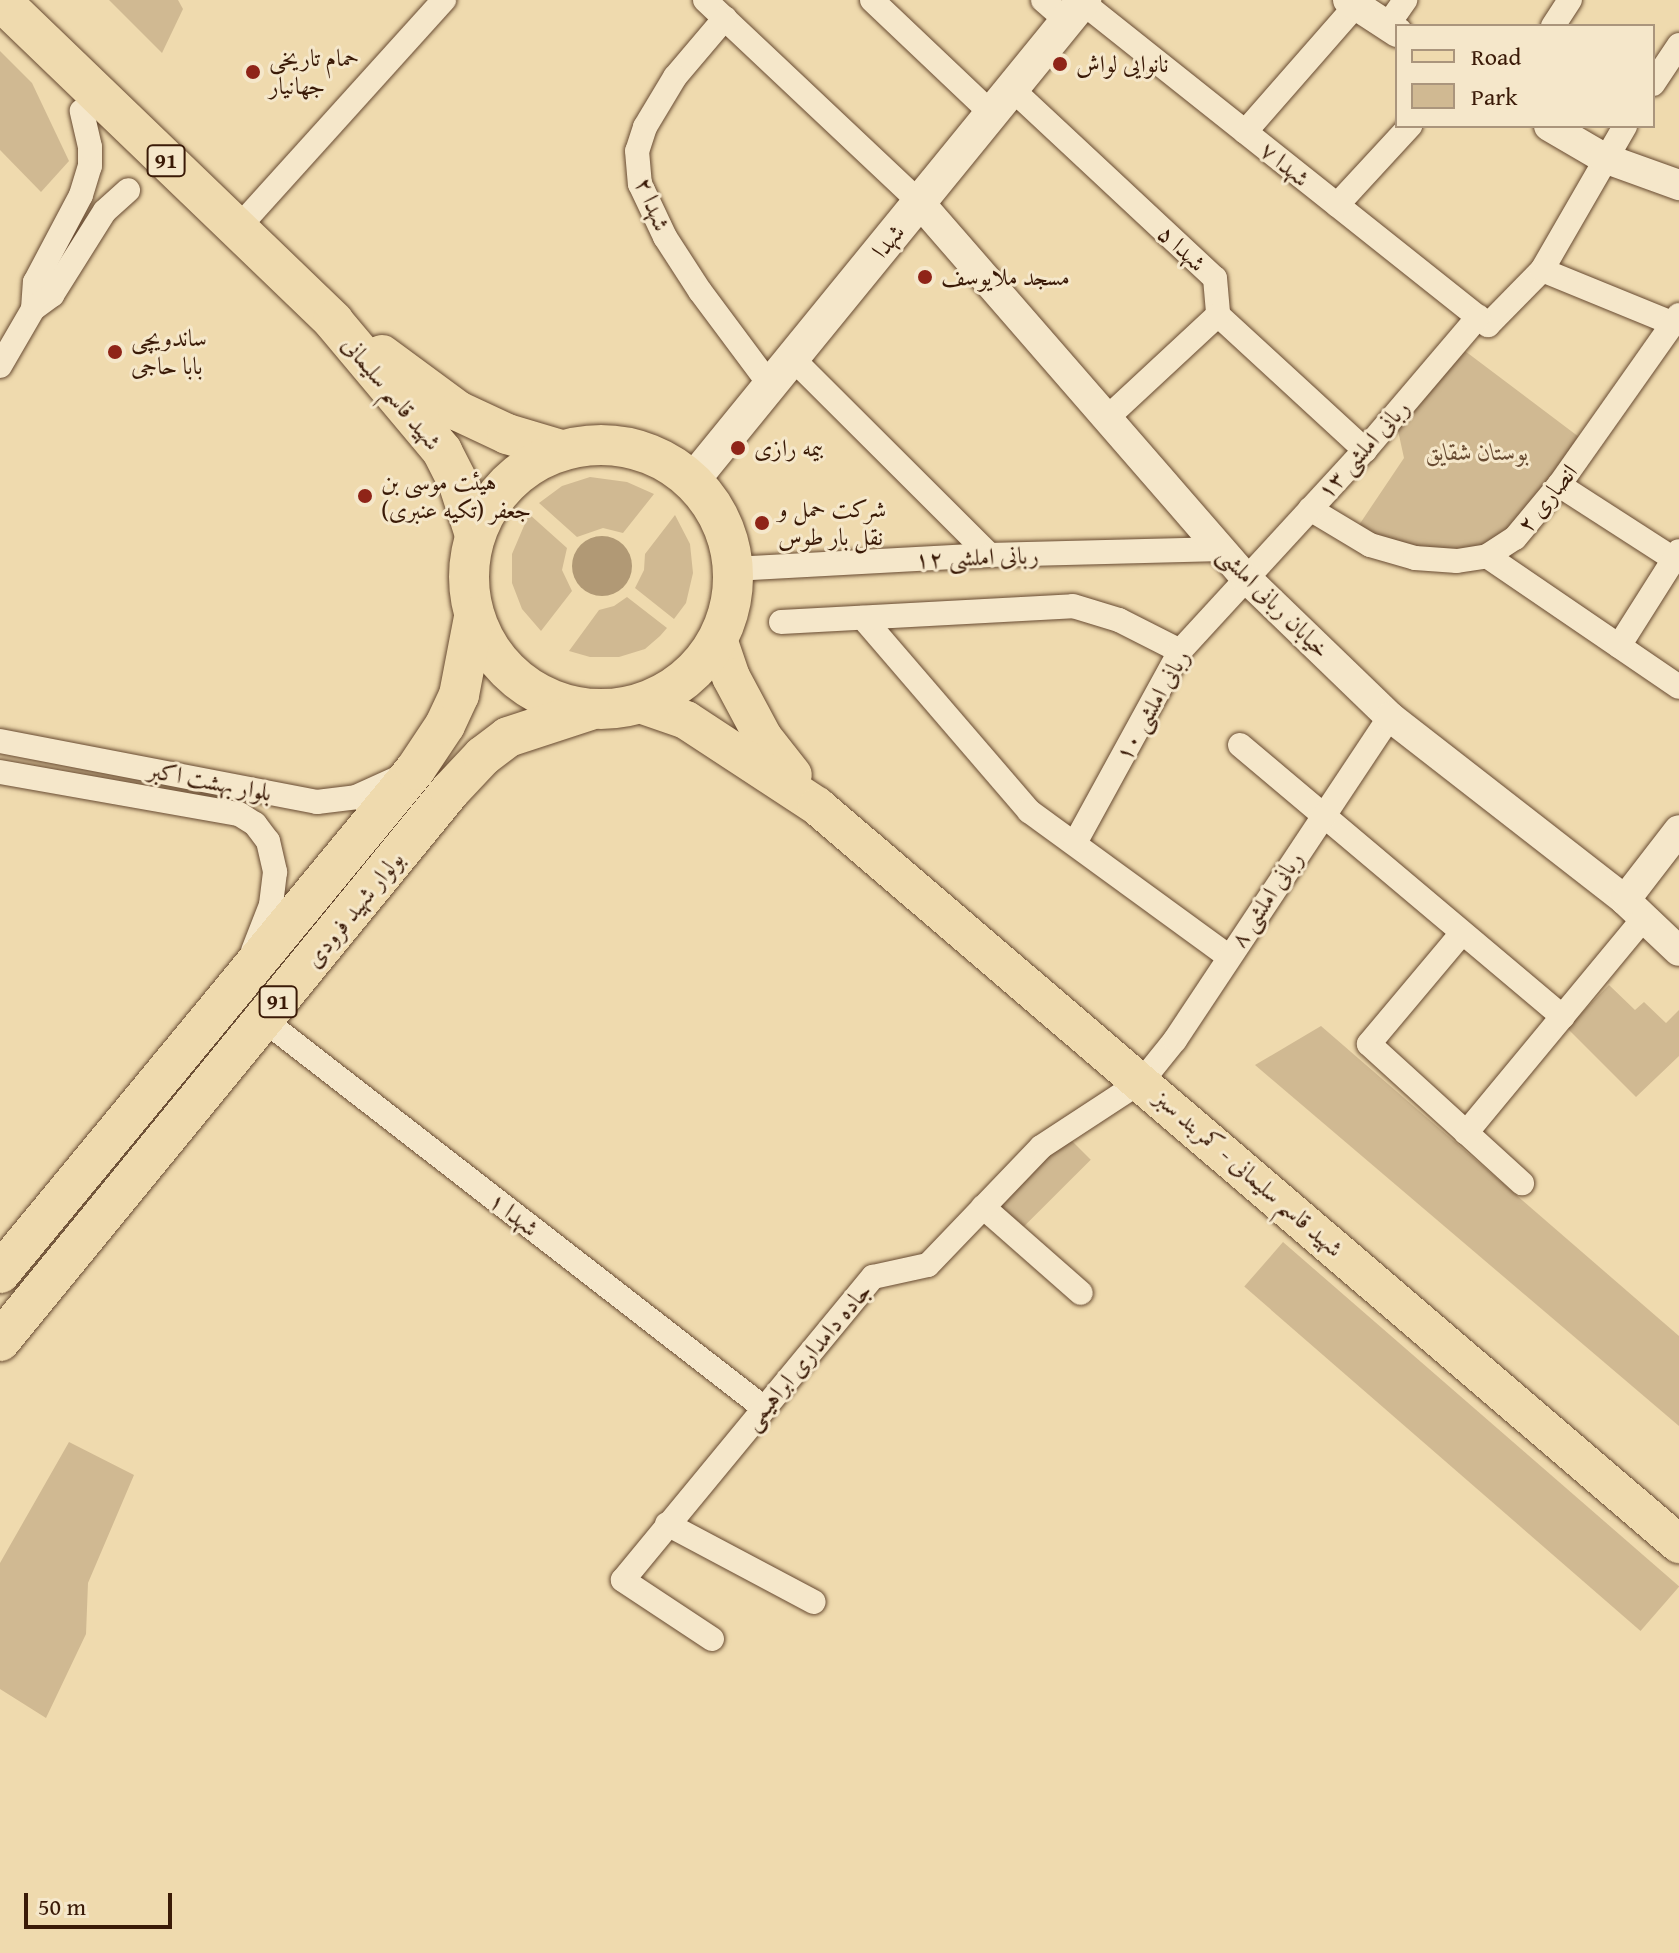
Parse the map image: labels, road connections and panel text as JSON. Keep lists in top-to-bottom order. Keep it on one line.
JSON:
{"streets":{"highway":["91","شهید قاسم سلیمانی","بولوار شهید فرودی"],"main road":["شهدا","شهید قاسم سلیمانی - کمربند سبز"],"street":["شهدا ۷","شهدا ۲","شهدا ۵","ربانی املشی ۱۳","انصاری ۲","ربانی املشی ۱۲","خیابان ربانی املشی","ربانی املشی ۱۰","بلوار بهشت اکبر","ربانی املشی ۸","شهدا ۱","جاده دامداری ابراهیمی"]},"crossings":[["91","شهدا"],["91","شهید قاسم سلیمانی"],["91","ربانی املشی ۱۲"],["91","بولوار شهید فرودی"],["شهدا ۷","شهدا"],["شهدا ۷","ربانی املشی ۱۳"],["شهدا ۲","شهدا"],["شهدا","شهدا ۵"],["شهدا","شهید قاسم سلیمانی"],["شهدا","ربانی املشی ۱۲"],["شهدا","خیابان ربانی املشی"],["شهدا","بولوار شهید فرودی"],["شهید قاسم سلیمانی","ربانی املشی ۱۲"],["شهید قاسم سلیمانی","بولوار شهید فرودی"],["ربانی املشی ۱۳","انصاری ۲"],["ربانی املشی ۱۳","خیابان ربانی املشی"],["ربانی املشی ۱۳","ربانی املشی ۱۰"],["ربانی املشی ۱۲","خیابان ربانی املشی"],["ربانی املشی ۱۲","بولوار شهید فرودی"],["خیابان ربانی املشی","ربانی املشی ۱۰"],["خیابان ربانی املشی","ربانی املشی ۸"],["بلوار بهشت اکبر","بولوار شهید فرودی"],["ربانی املشی ۸","شهید قاسم سلیمانی - کمربند سبز"],["ربانی املشی ۸","جاده دامداری ابراهیمی"],["بولوار شهید فرودی","شهدا ۱"],["شهید قاسم سلیمانی - کمربند سبز","جاده دامداری ابراهیمی"],["شهدا ۱","جاده دامداری ابراهیمی"]],"parks":["بوستان شقایق"],"places":["نانوایی لواش","حمام تاریخی جهانیار","مسجد ملایوسف","ساندویچی بابا حاجی","بیمه رازی","هيئت موسی بن جعفر (تکیه عنبری)","شرکت حمل و نقل بار طوس"],"legend":["Road","Park"],"scale_bar":"50 m"}
